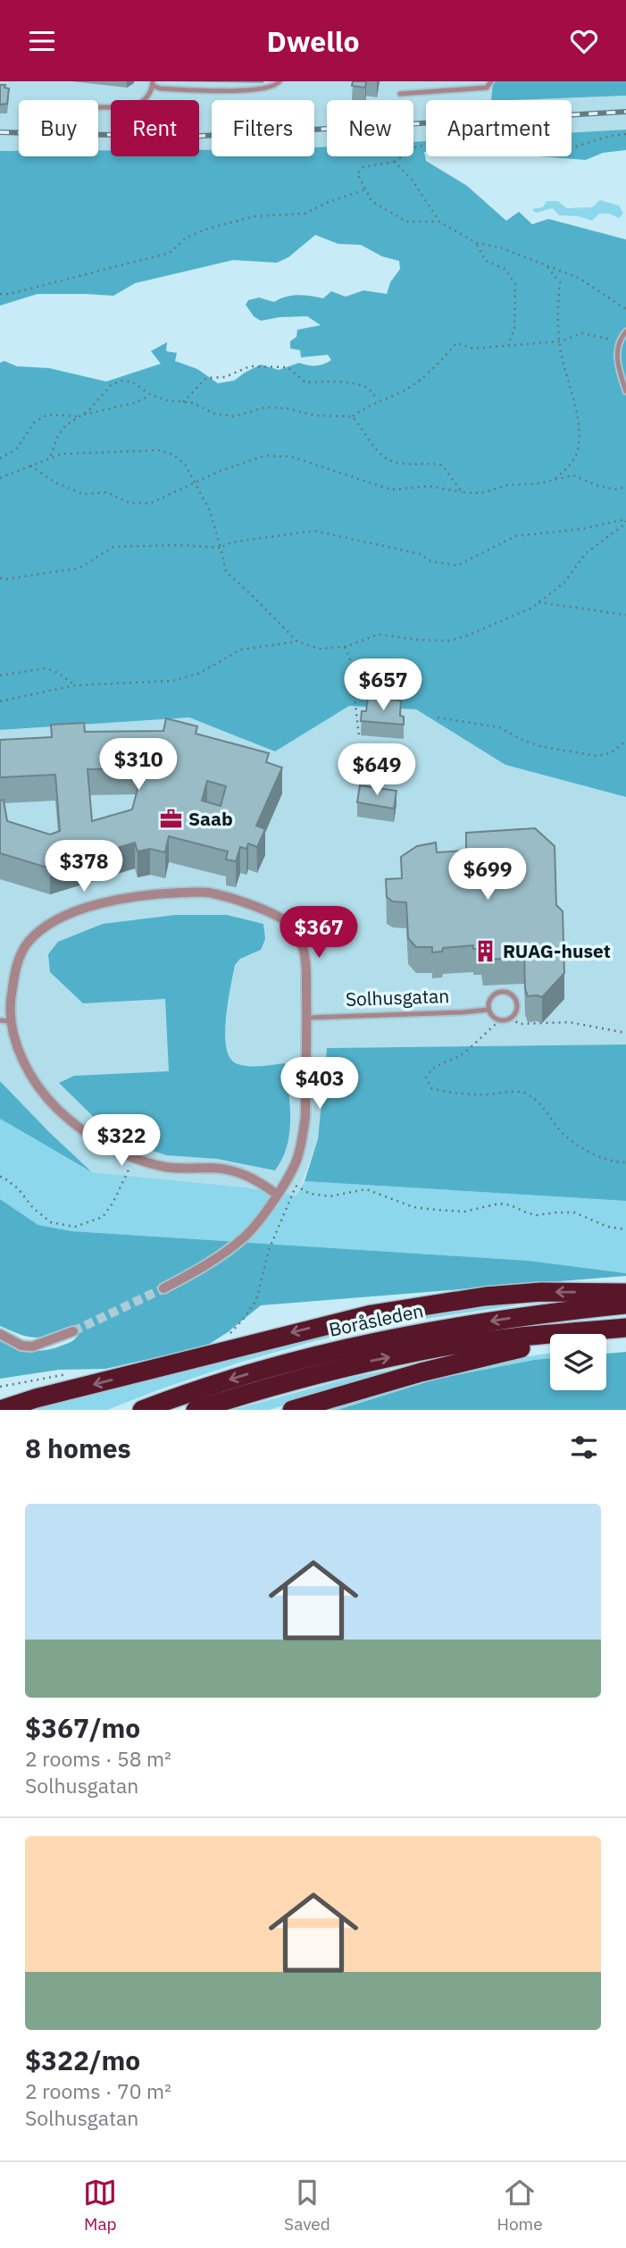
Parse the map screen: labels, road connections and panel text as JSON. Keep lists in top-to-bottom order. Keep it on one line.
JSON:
{"streets":{"highway":["Boråsleden"],"lane":["Solhusgatan"]},"places":{"office":["Saab"],"building":["RUAG-huset"]},"page":{"header":"Dwello","chip":["Buy","Rent","Filters","New","Apartment"],"price":["$657","$310","$649","$378","$699","$367","$403","$322"],"heading":"8 homes","list":[{"name":"$367/mo","note":"2 rooms · 58 m² · Solhusgatan"},{"name":"$322/mo","note":"2 rooms · 70 m² · Solhusgatan"}],"tabs":["Map","Saved","Home"]}}
